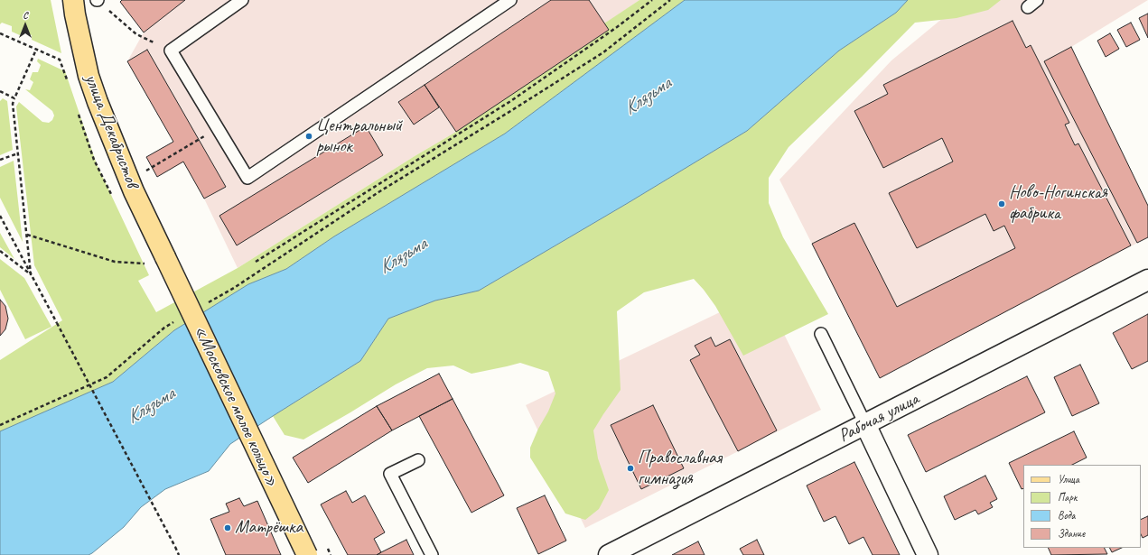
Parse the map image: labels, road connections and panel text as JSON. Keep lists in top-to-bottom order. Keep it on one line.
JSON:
{"streets":{"main road":["улица Декабристов","«Московское малое кольцо»","Рабочая улица"]},"crossings":[["улица Декабристов","«Московское малое кольцо»"]],"water":["Клязьма"],"places":["Центральный рынок","Ново-Ногинская фабрика","Православная гимназия","Матрёшка"],"legend":["Улица","Парк","Вода","Здание"],"north":"top"}
